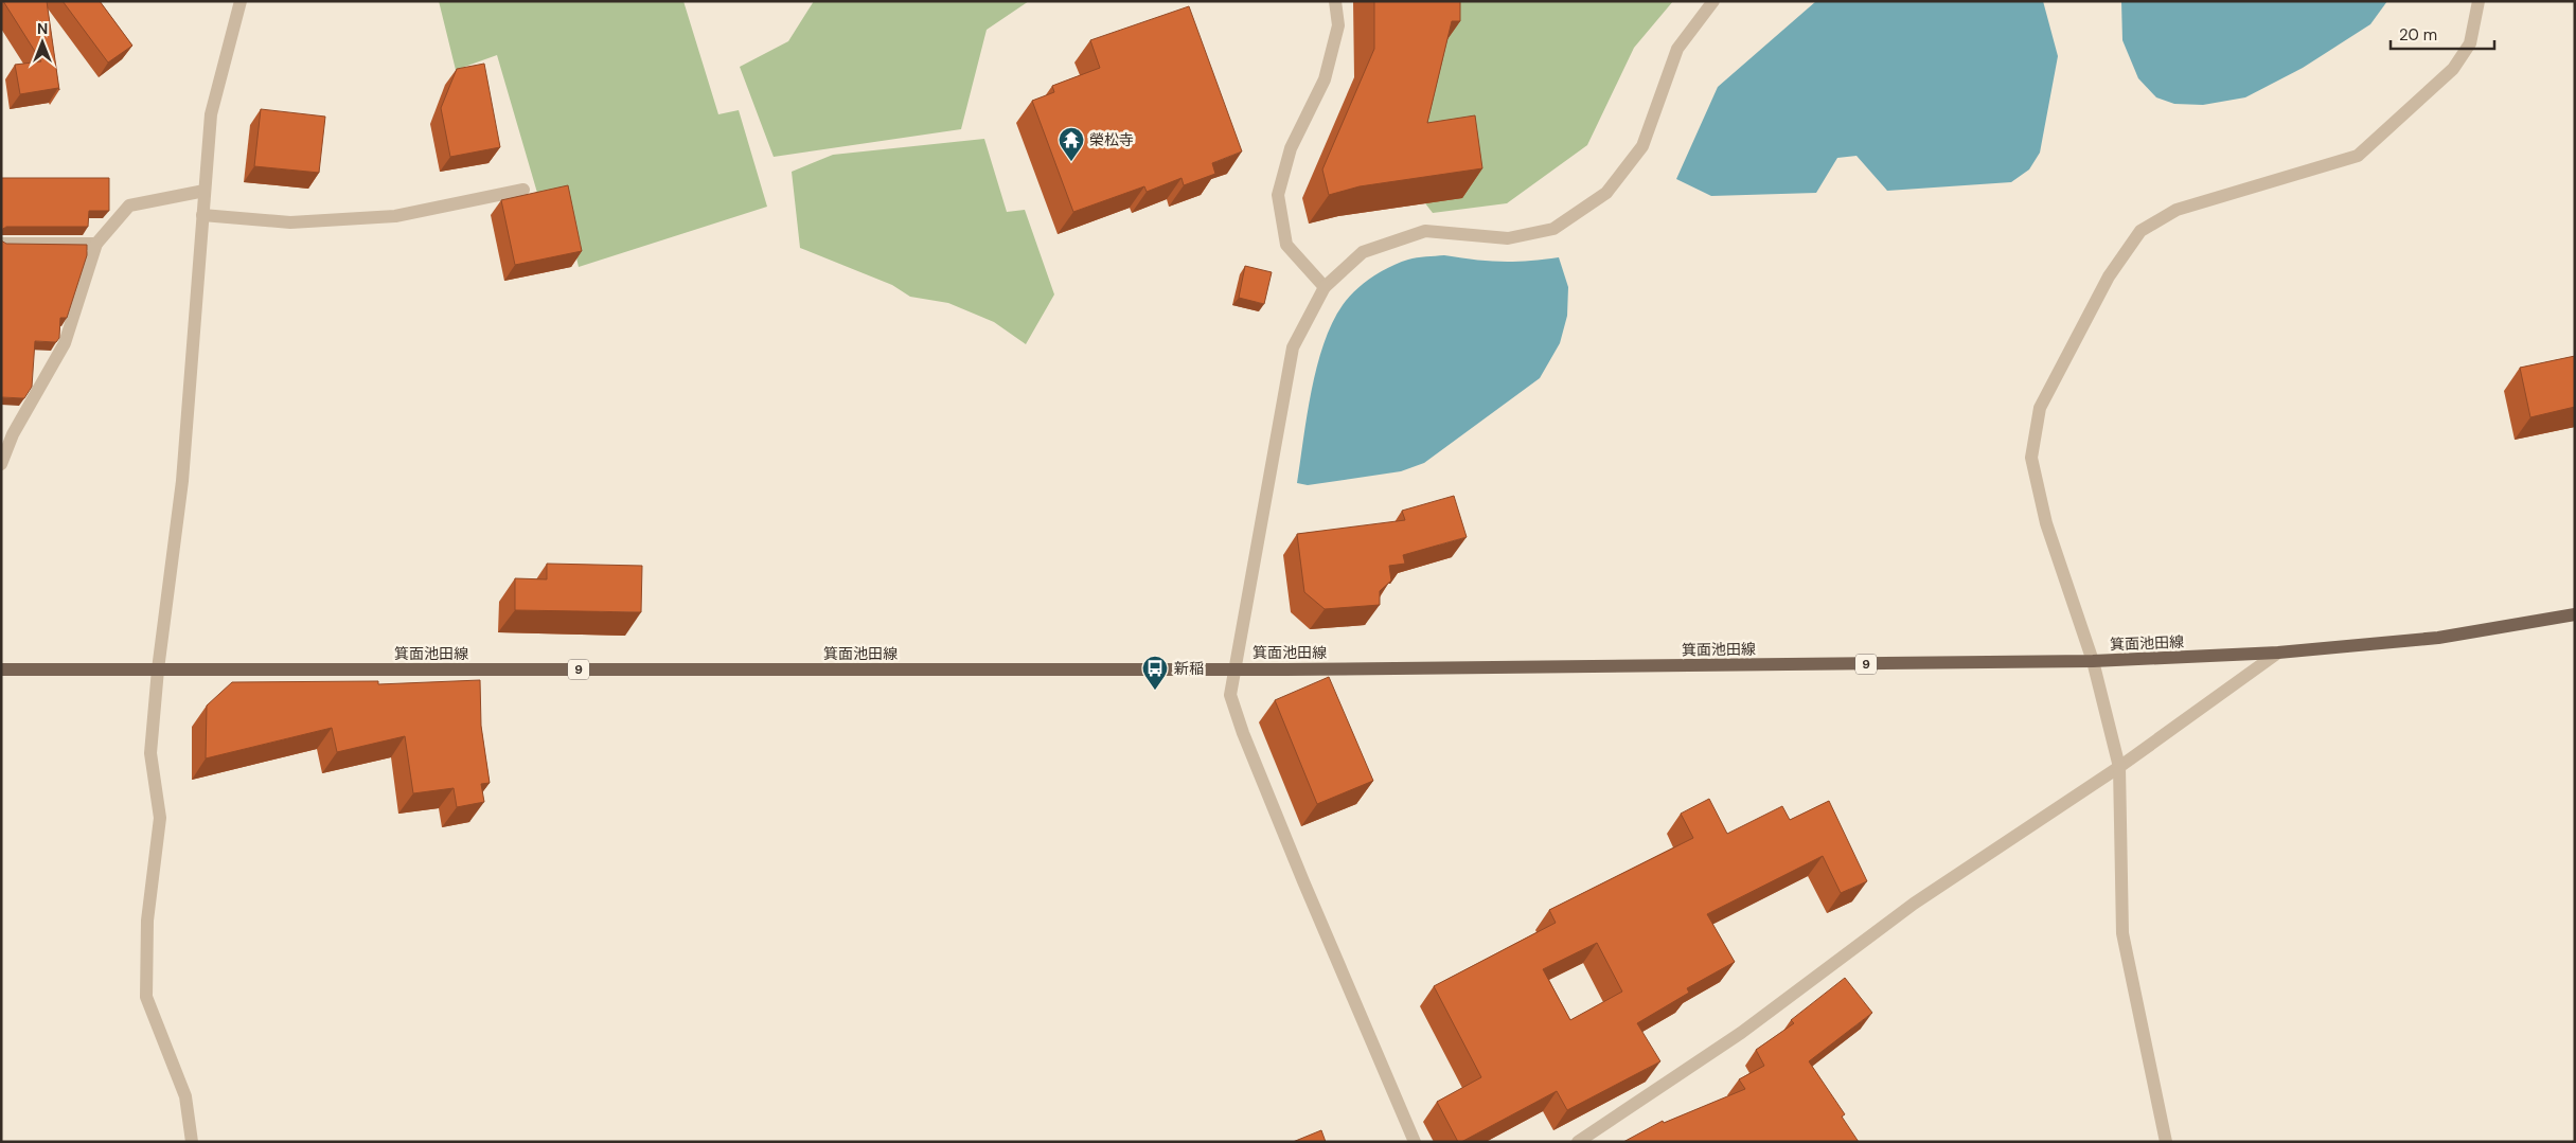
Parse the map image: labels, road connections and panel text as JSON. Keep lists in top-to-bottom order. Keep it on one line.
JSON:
{"streets":{"main road":["箕面池田線","9"]},"places":{"temple":["榮松寺"],"bus stop":["新稲"]},"scale_bar":"20 m","north":"top"}
